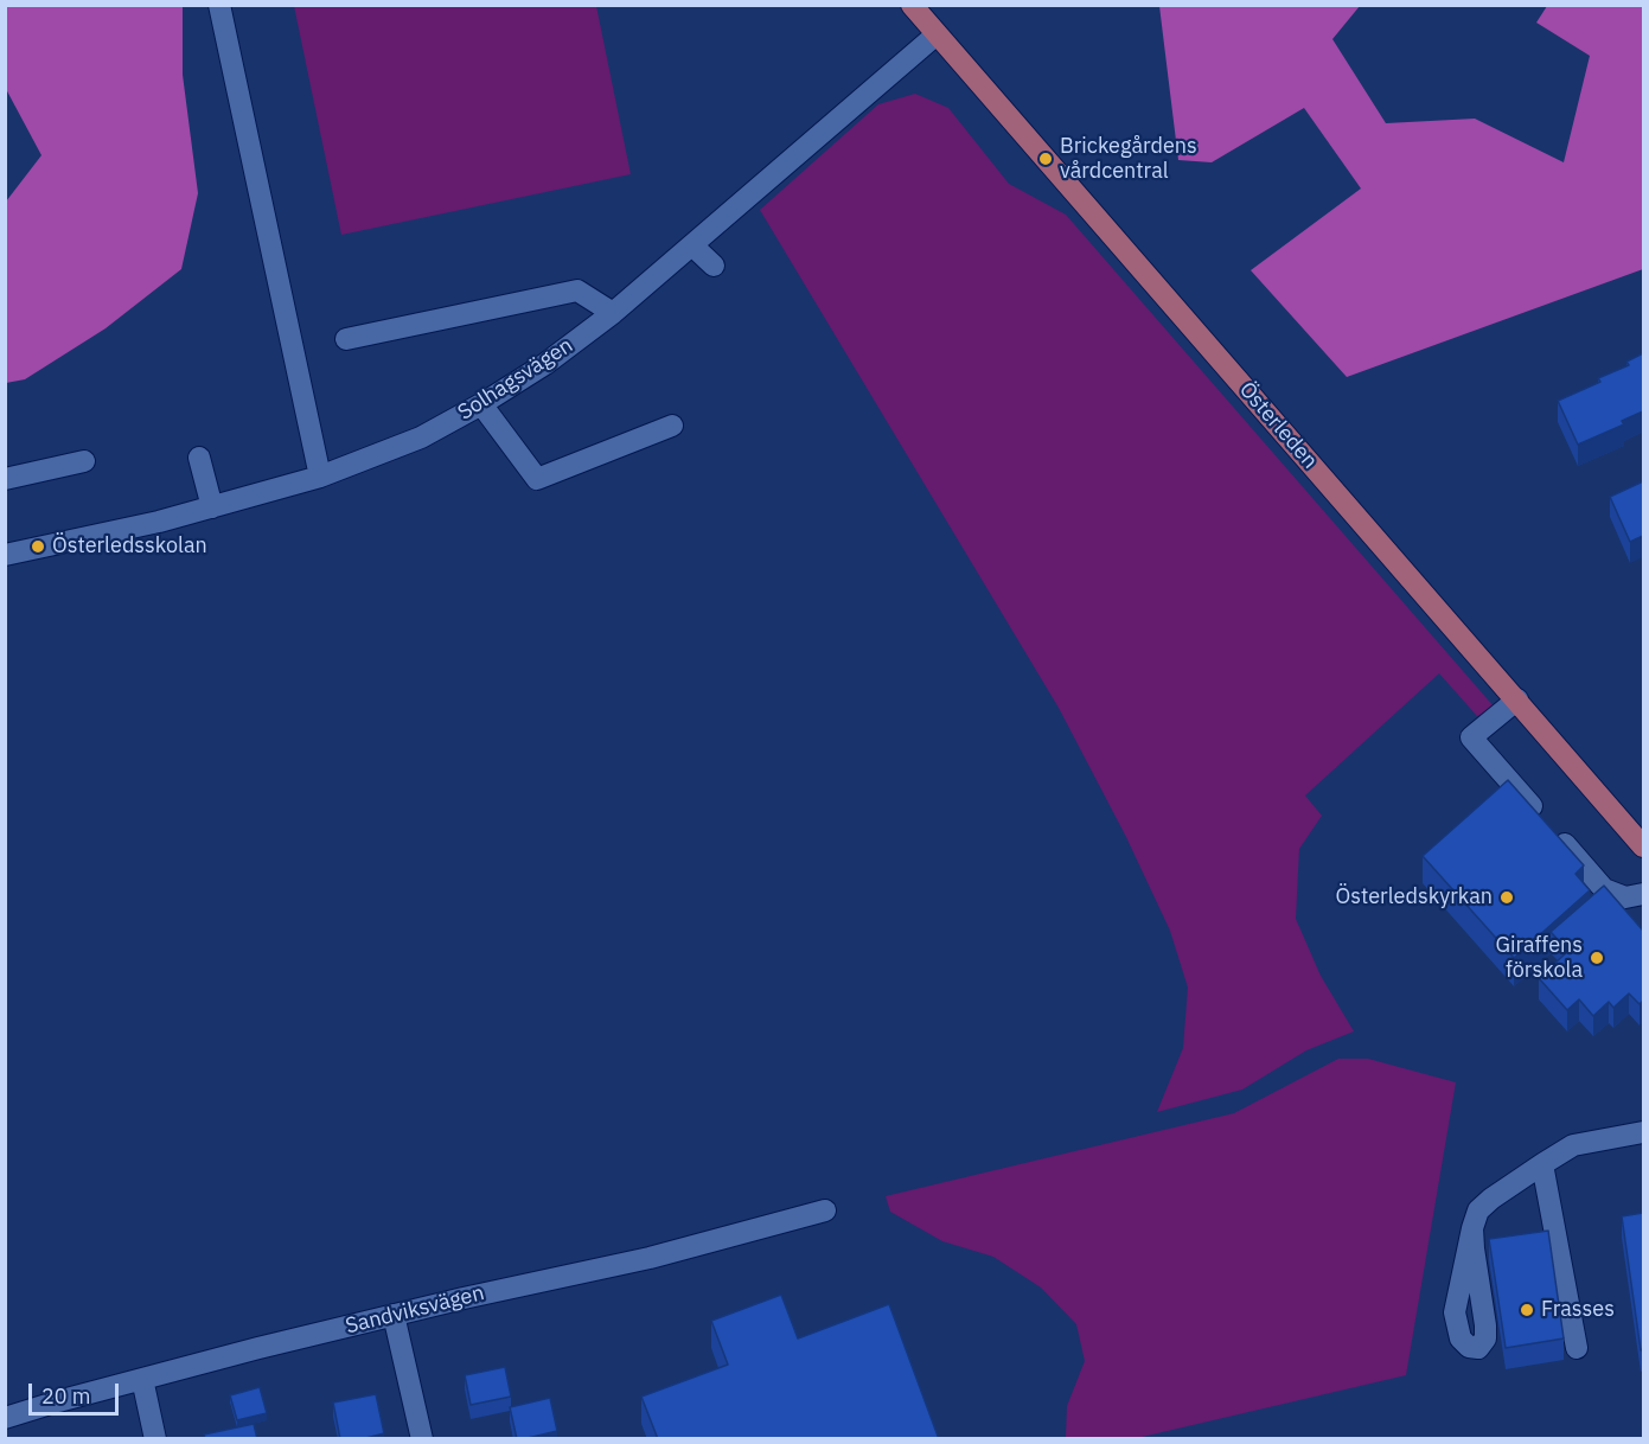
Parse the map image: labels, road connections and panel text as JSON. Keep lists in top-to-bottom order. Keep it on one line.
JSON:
{"streets":{"main road":["Österleden"],"street":["Solhagsvägen","Sandviksvägen"]},"crossings":[["Solhagsvägen","Österleden"]],"places":["Brickegårdens vårdcentral","Österledsskolan","Österledskyrkan","Giraffens förskola","Frasses"],"scale_bar":"20 m"}
